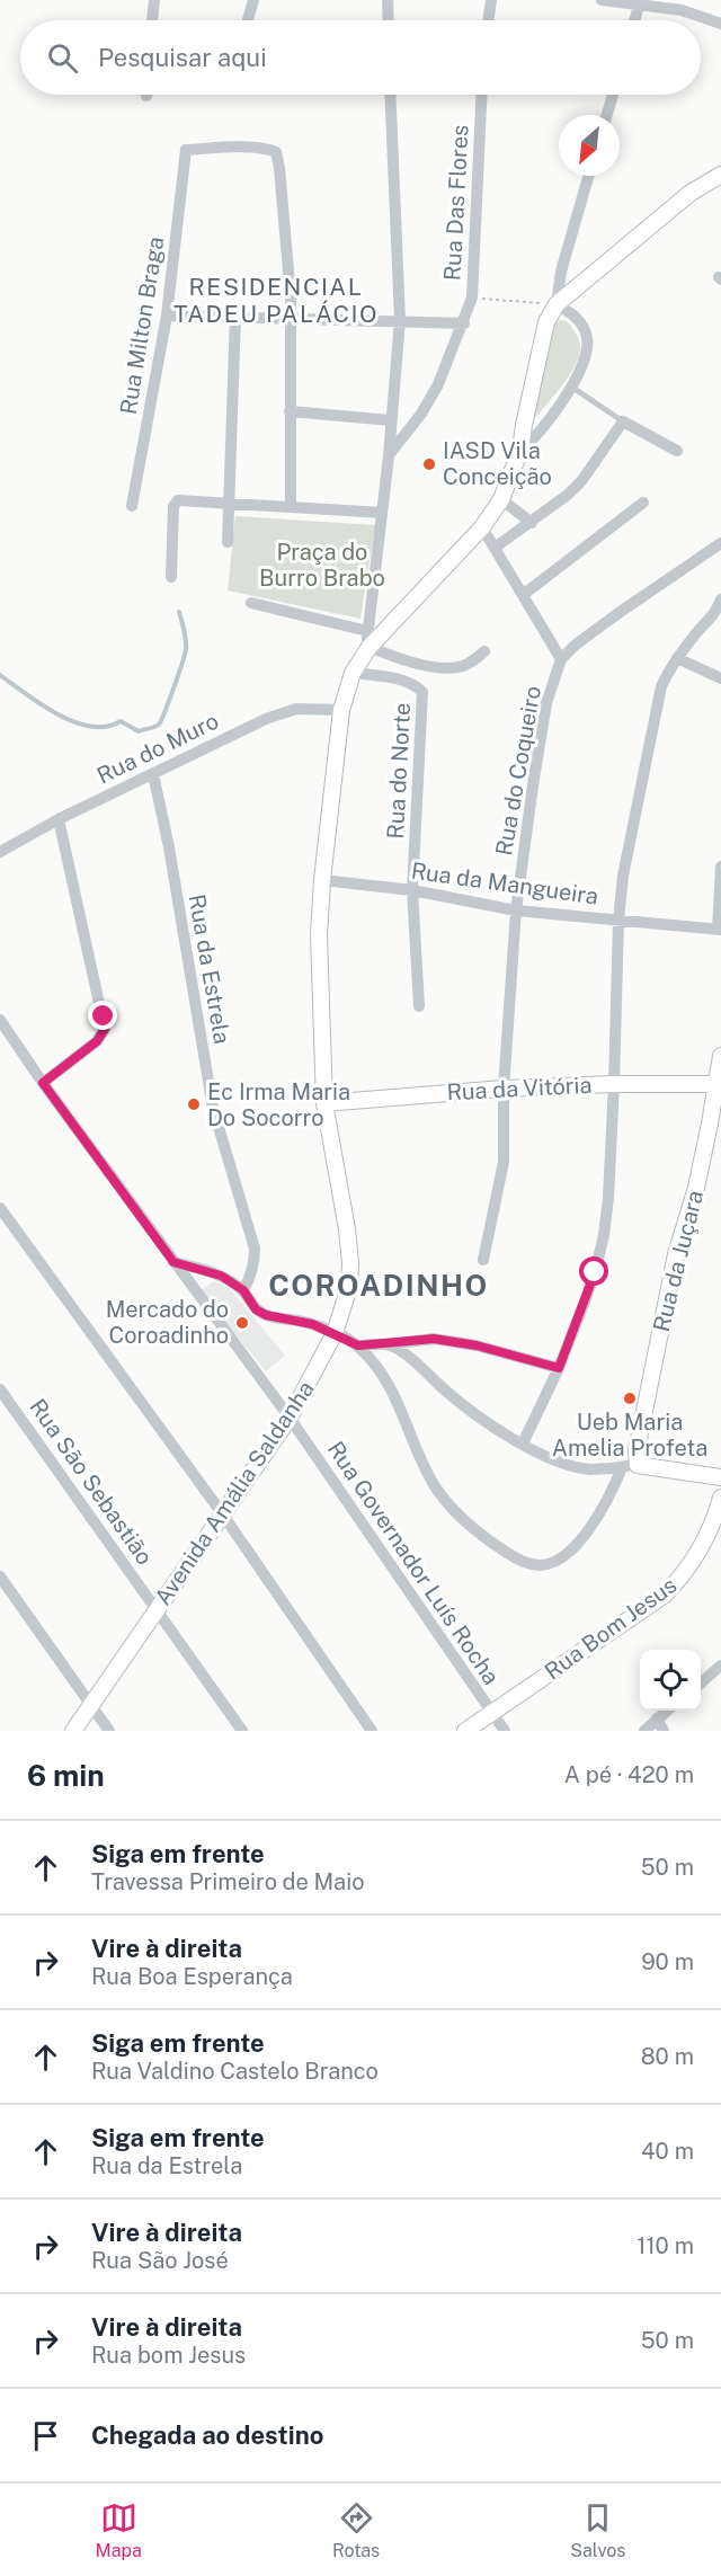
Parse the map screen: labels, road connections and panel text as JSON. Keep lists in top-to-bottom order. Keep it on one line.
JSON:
{"streets":{"main road":["Rua da Vitória","Rua da Juçara","Avenida Amália Saldanha","Rua Bom Jesus"],"street":["Rua Das Flores","Rua Milton Braga","Rua do Muro","Rua do Norte","Rua do Coqueiro","Rua da Mangueira","Rua da Estrela","Rua São Sebastião","Rua Governador Luís Rocha"]},"crossings":[["Rua do Muro","Rua da Estrela"],["Rua do Muro","Avenida Amália Saldanha"],["Rua do Norte","Rua da Mangueira"],["Rua do Norte","Avenida Amália Saldanha"],["Rua do Coqueiro","Rua da Mangueira"],["Rua do Coqueiro","Rua da Vitória"],["Rua da Mangueira","Avenida Amália Saldanha"],["Rua da Vitória","Rua da Juçara"],["Rua da Vitória","Avenida Amália Saldanha"],["Rua São Sebastião","Avenida Amália Saldanha"],["Avenida Amália Saldanha","Rua Governador Luís Rocha"],["Rua Governador Luís Rocha","Rua Bom Jesus"]],"districts":["RESIDENCIAL TADEU PALÁCIO","COROADINHO"],"parks":["Praça do Burro Brabo"],"places":["IASD Vila Conceição","Ec Irma Maria Do Socorro","Mercado do Coroadinho","Ueb Maria Amelia Profeta"],"north":"bottom left","page":{"search":"Pesquisar aqui","heading":["6 min","A pé · 420 m"],"list":[["Siga em frente","Travessa Primeiro de Maio","50 m"],["Vire à direita","Rua Boa Esperança","90 m"],["Siga em frente","Rua Valdino Castelo Branco","80 m"],["Siga em frente","Rua da Estrela","40 m"],["Vire à direita","Rua São José","110 m"],["Vire à direita","Rua bom Jesus","50 m"],"Chegada ao destino"],"nav":["Mapa","Rotas","Salvos"]}}
